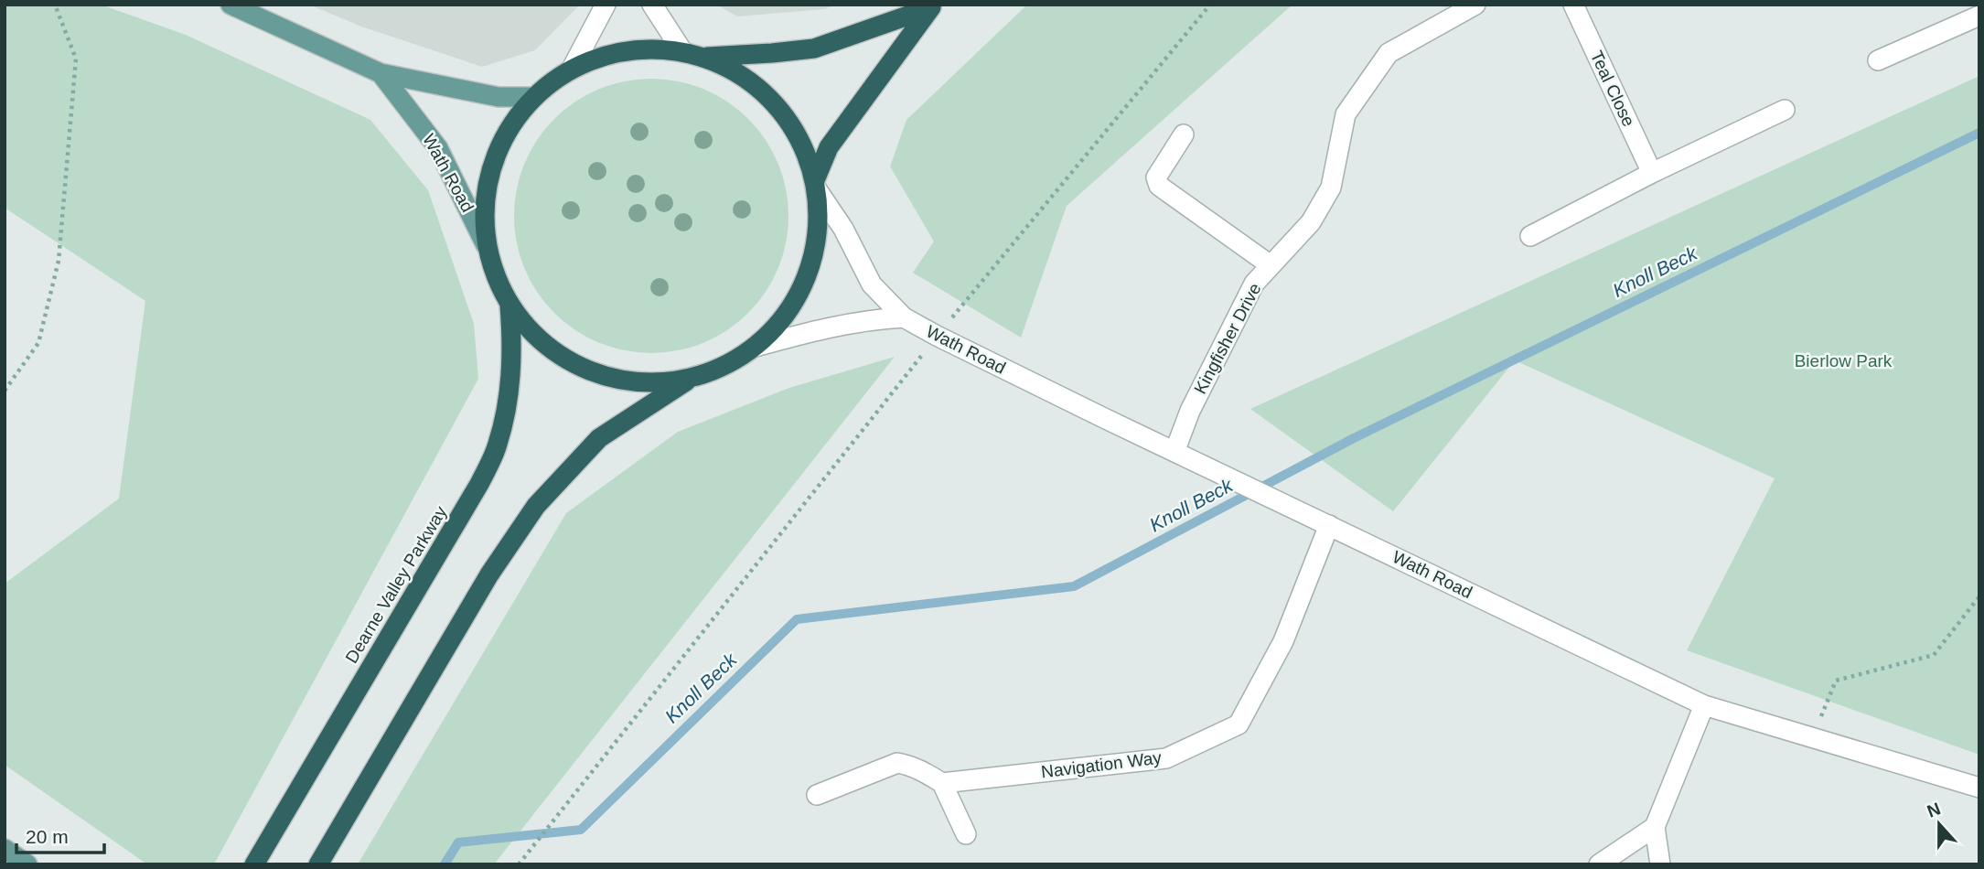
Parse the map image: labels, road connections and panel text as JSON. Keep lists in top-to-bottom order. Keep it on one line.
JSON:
{"streets":{"highway":["Dearne Valley Parkway"],"main road":["Wath Road"],"street":["Teal Close","Kingfisher Drive","Navigation Way"]},"crossings":[["Wath Road","Kingfisher Drive"],["Wath Road","Navigation Way"]],"water":["Knoll Beck"],"parks":["Bierlow Park"],"scale_bar":"20 m","north":"top"}
